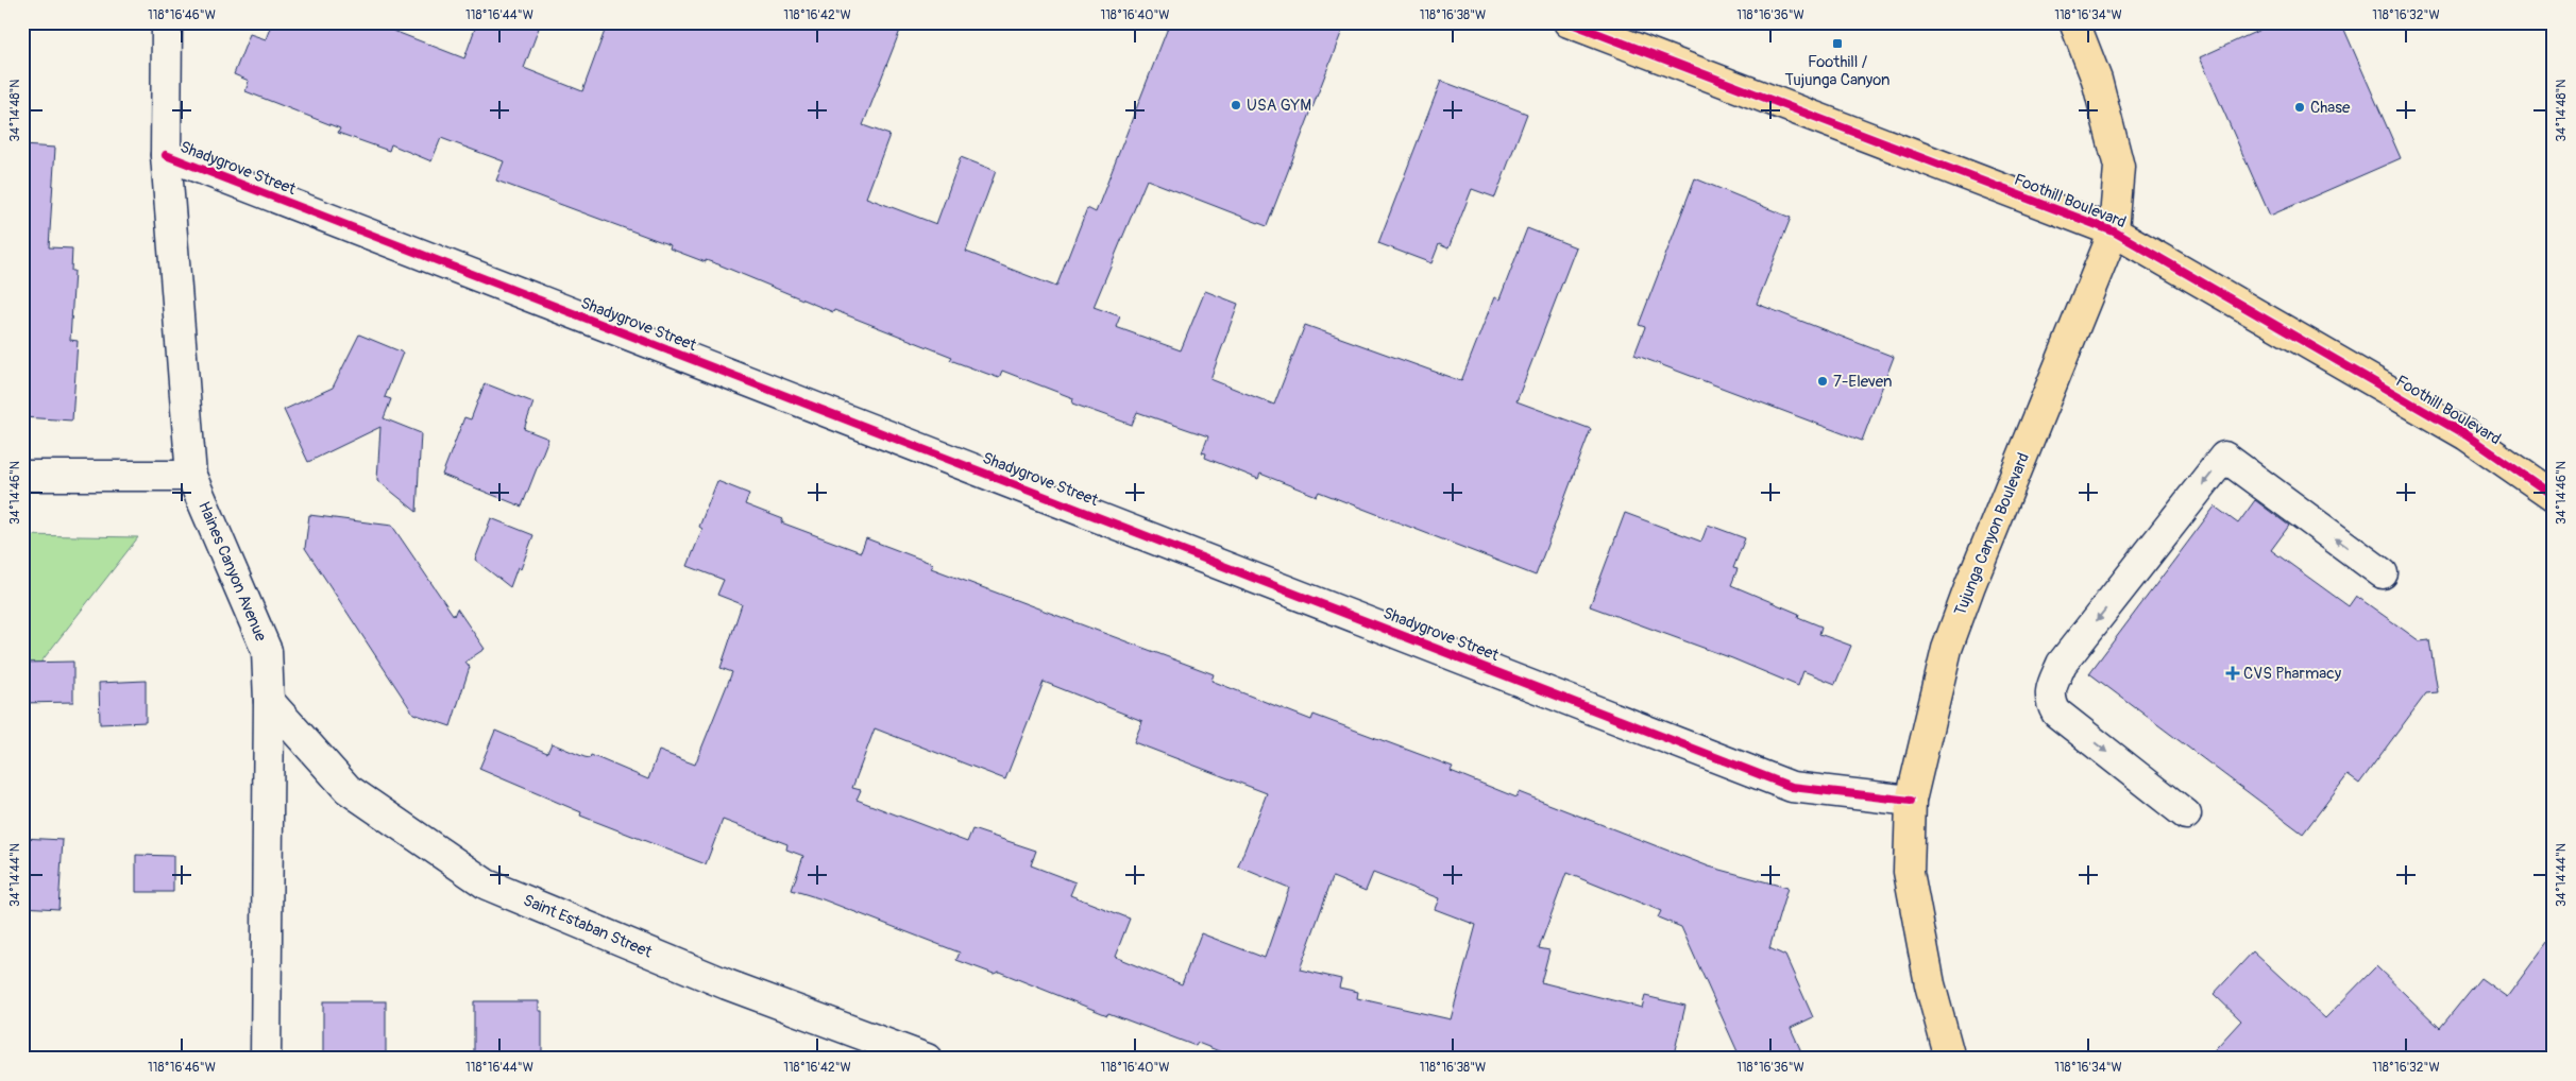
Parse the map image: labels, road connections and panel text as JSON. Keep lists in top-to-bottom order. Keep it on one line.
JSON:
{"streets":{"main road":["Foothill Boulevard","Tujunga Canyon Boulevard"],"street":["Shadygrove Street","Haines Canyon Avenue","Saint Estaban Street"]},"crossings":[["Shadygrove Street","Tujunga Canyon Boulevard"],["Shadygrove Street","Haines Canyon Avenue"],["Foothill Boulevard","Tujunga Canyon Boulevard"],["Haines Canyon Avenue","Saint Estaban Street"]],"places":{"transit":["Foothill / Tujunga Canyon"],"other":["USA GYM","Chase","7-Eleven"],"health":["CVS Pharmacy"]},"coordinates":["118°16'46\"W","118°16'44\"W","118°16'42\"W","118°16'40\"W","118°16'38\"W","118°16'36\"W","118°16'34\"W","118°16'32\"W","34°14'48\"N","34°14'46\"N","34°14'44\"N"]}
